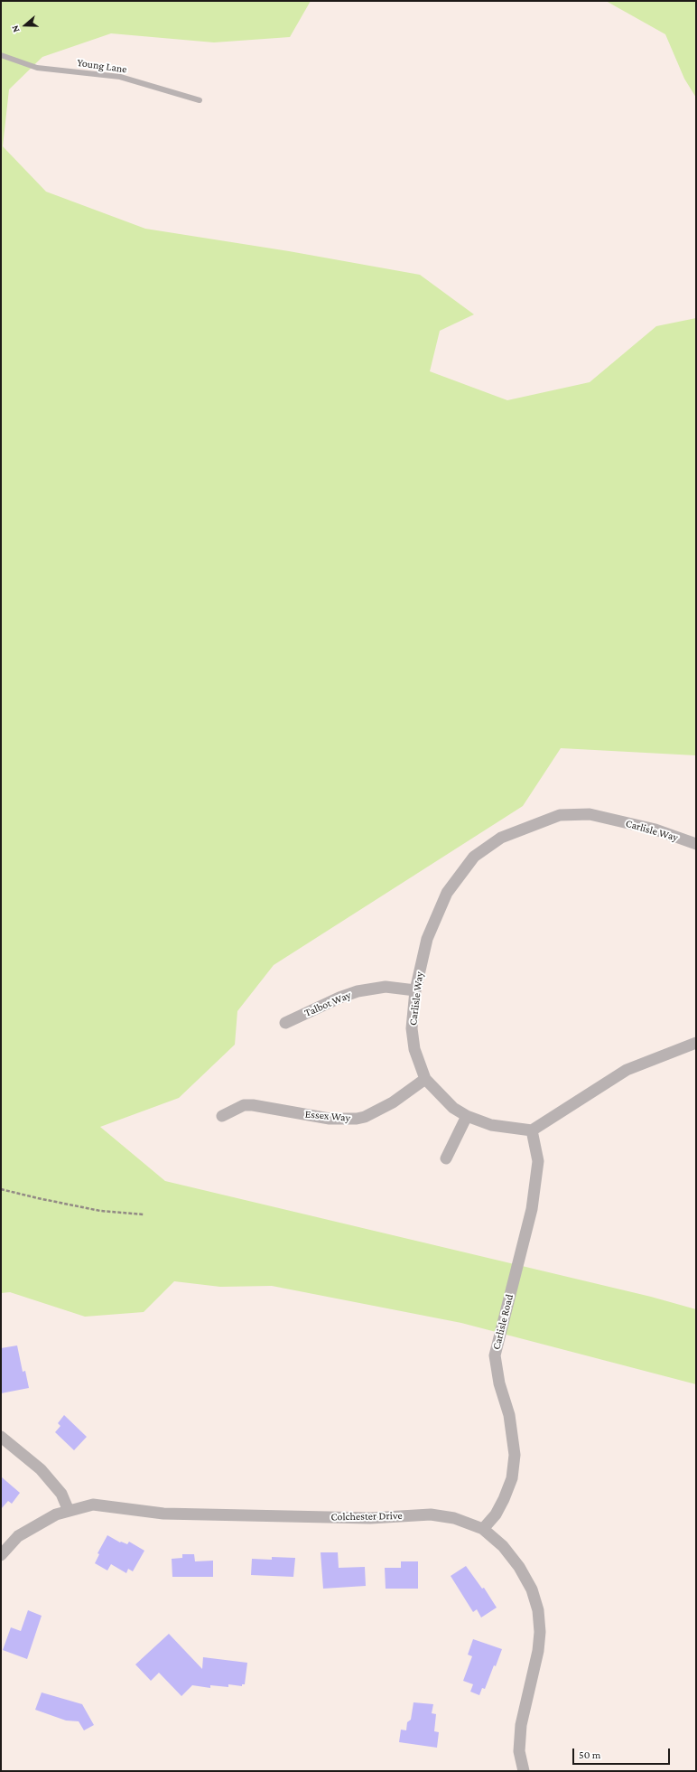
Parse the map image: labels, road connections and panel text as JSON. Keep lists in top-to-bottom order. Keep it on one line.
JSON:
{"streets":{"street":["Carlisle Way","Talbot Way","Essex Way","Carlisle Road","Colchester Drive"],"lane":["Young Lane"]},"crossings":[["Carlisle Way","Talbot Way"],["Carlisle Way","Essex Way"],["Carlisle Way","Carlisle Road"],["Carlisle Road","Colchester Drive"]],"scale_bar":"50 m","north":"left"}
